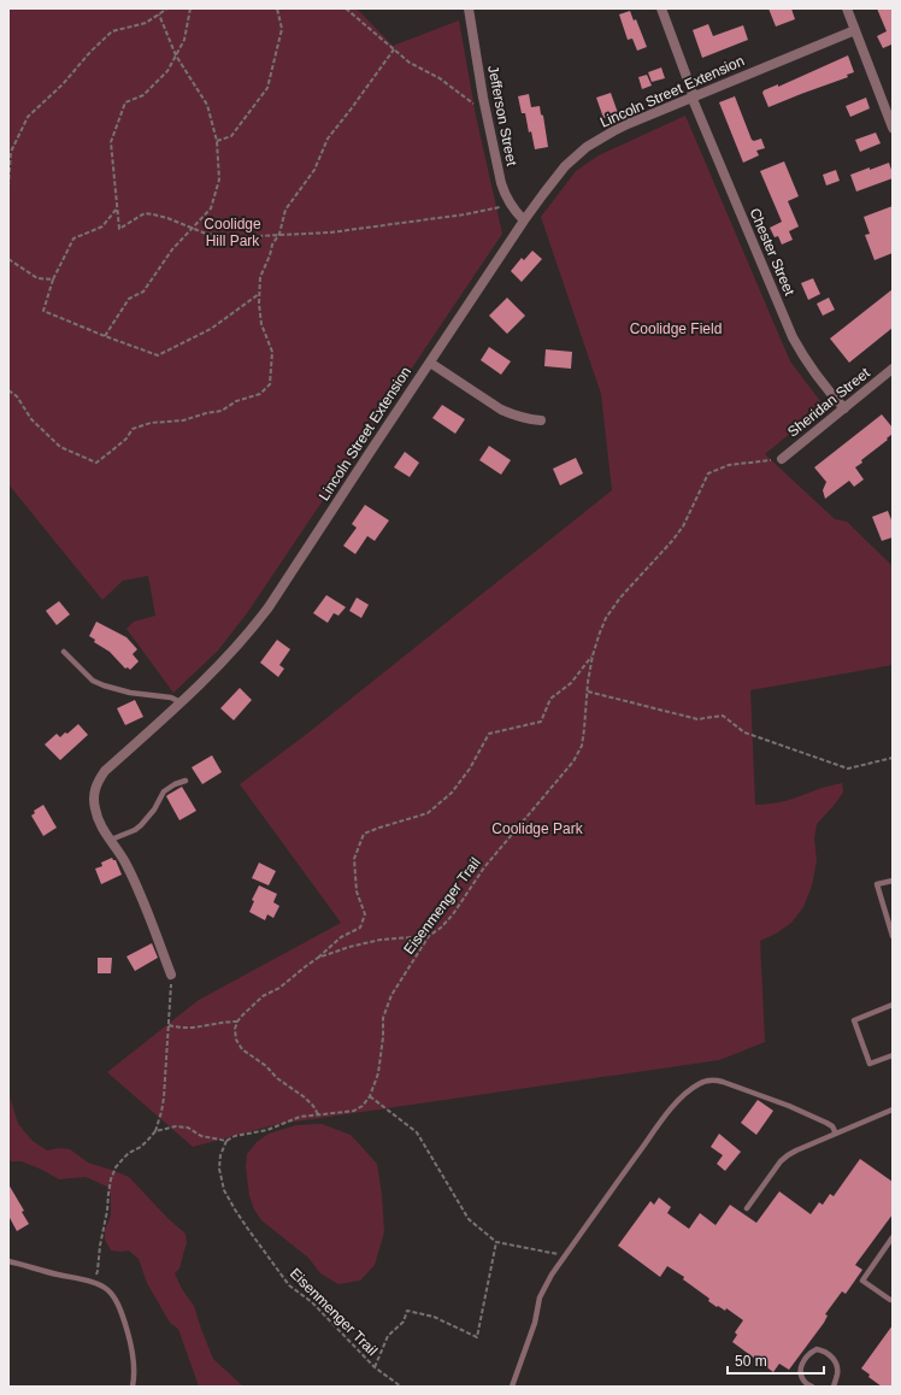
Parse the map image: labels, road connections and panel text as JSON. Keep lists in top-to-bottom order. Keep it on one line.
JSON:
{"streets":{"street":["Lincoln Street Extension","Jefferson Street","Chester Street","Sheridan Street"],"path":["Eisenmenger Trail"]},"crossings":[["Lincoln Street Extension","Jefferson Street"],["Lincoln Street Extension","Chester Street"],["Chester Street","Sheridan Street"],["Sheridan Street","Eisenmenger Trail"]],"parks":["Coolidge Hill Park","Coolidge Field","Coolidge Park"],"scale_bar":"50 m"}
